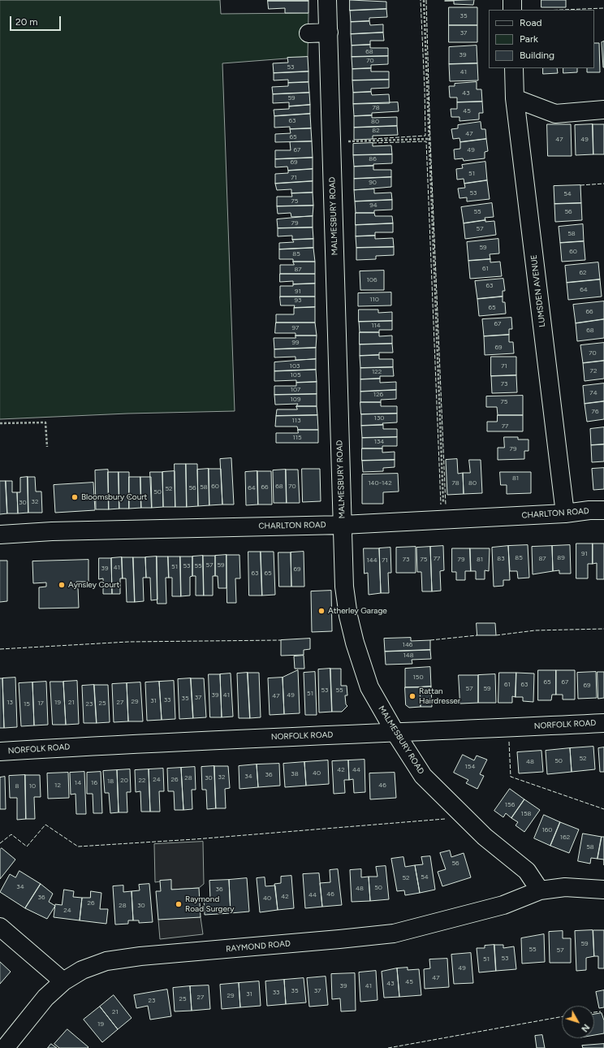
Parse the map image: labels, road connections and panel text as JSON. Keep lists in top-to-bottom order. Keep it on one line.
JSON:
{"streets":{"street":["MALMESBURY ROAD","LUMSDEN AVENUE","CHARLTON ROAD","NORFOLK ROAD","RAYMOND ROAD"]},"crossings":[["MALMESBURY ROAD","CHARLTON ROAD"],["MALMESBURY ROAD","NORFOLK ROAD"],["MALMESBURY ROAD","RAYMOND ROAD"],["LUMSDEN AVENUE","CHARLTON ROAD"]],"places":["Bloomsbury Court","Aynsley Court","Atherley Garage","Rattan Hairdresser","Raymond Road Surgery"],"house_numbers":["35","37","68","39","70","53","41","43","59","78","45","63","80","82","47","65","47","49","67","49","86","69","51","71","90","53","54","75","94","55","56","79","57","58","59","60","85","61","87","62","106","63","64","91","110","93","65","66","67","114","97","68","99","69","70","103","71","72","122","105","73","107","74","126","109","75","76","130","113","77","115","134","79","81","140-142","78","80","60","68","70","58","66","56","64","52","50","32","30","91","85","89","77","83","87","73","75","79","81","144","71","57","59","53","55","51","41","39","69","63","65","146","148","150","65","67","61","63","69","57","59","53","55","51","39","41","49","47","37","35","33","31","29","13","19","21","27","17","25","15","23","52","50","48","154","42","44","40","38","36","34","32","28","30","24","26","20","22","18","14","16","12","46","8","10","156","158","160","162","58","56","54","52","34","50","48","36","46","44","42","36","40","26","28","30","24","59","55","57","53","51","49","47","45","43","39","41","35","37","33","31","29","27","25","23","21","19"],"legend":["Road","Park","Building"],"scale_bar":"20 m","north":"bottom right"}
